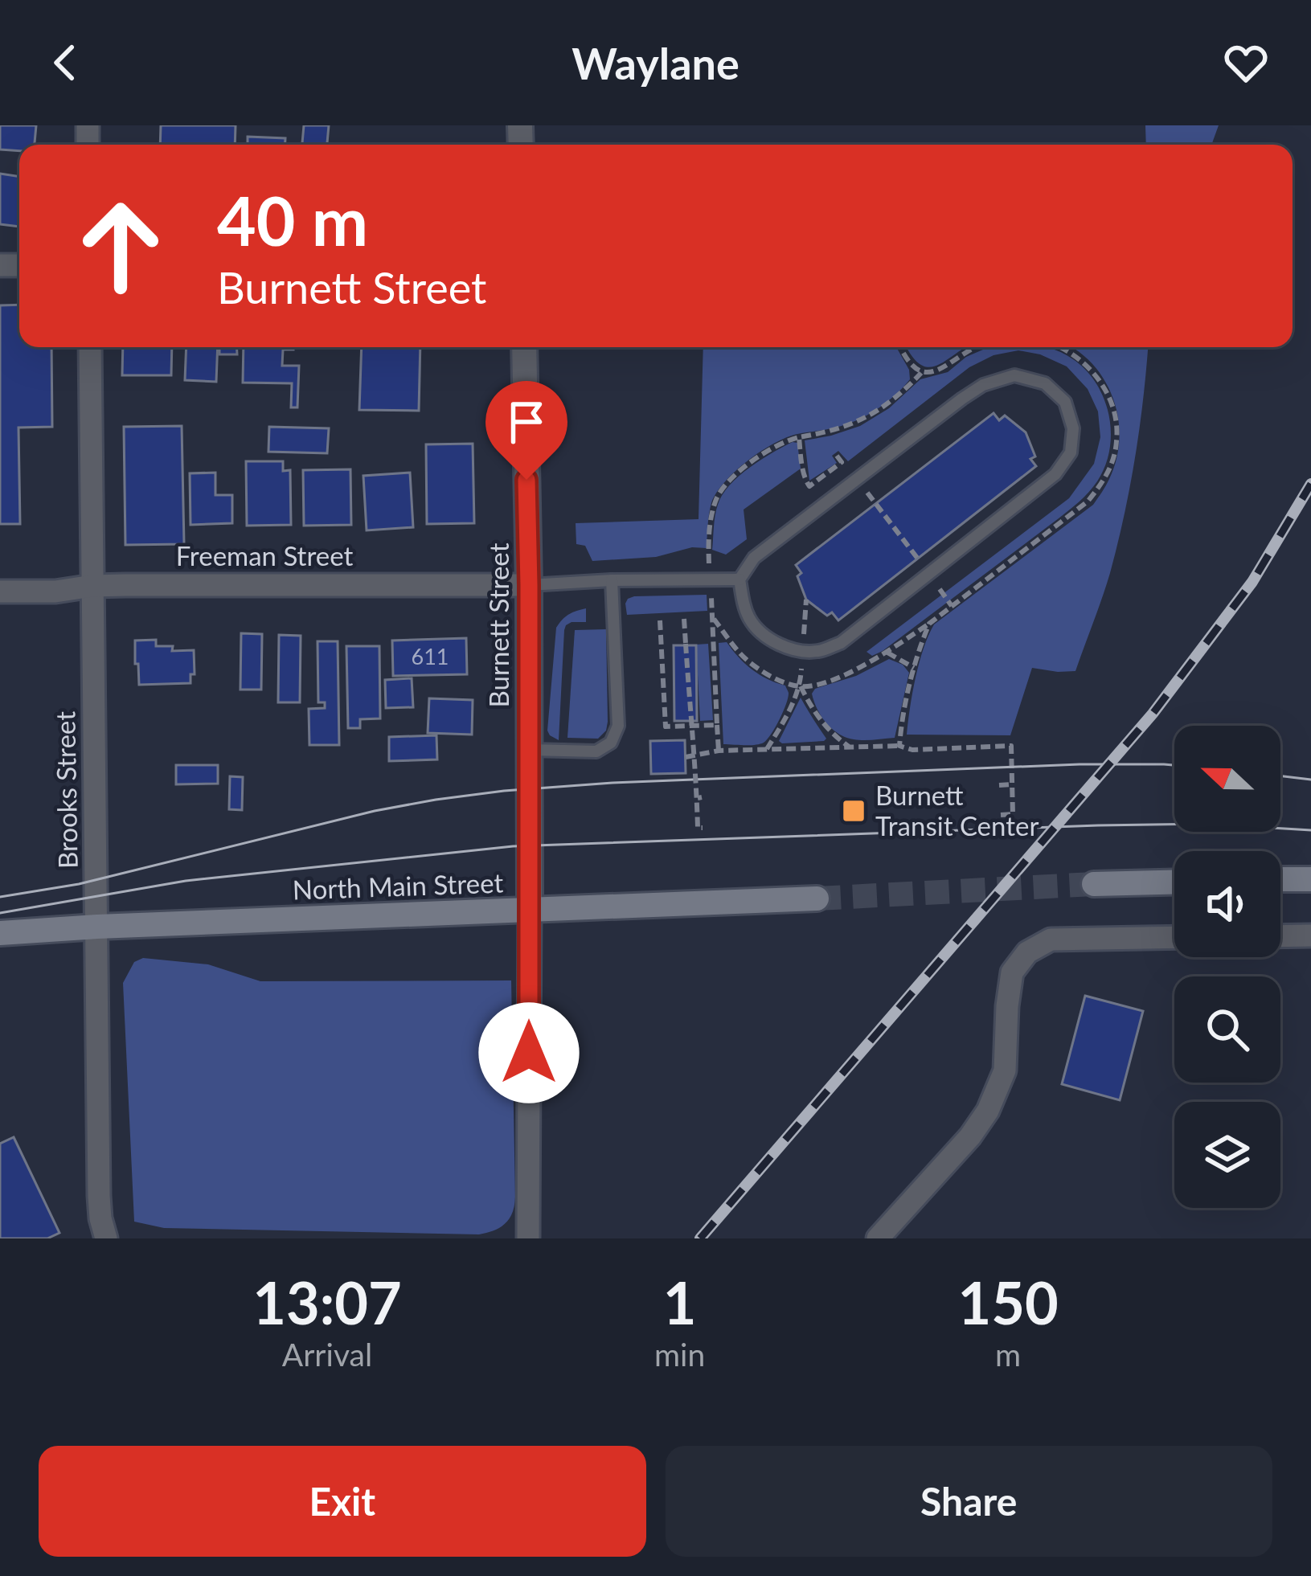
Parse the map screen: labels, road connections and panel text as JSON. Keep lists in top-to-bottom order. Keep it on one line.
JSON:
{"streets":{"main road":["North Main Street"],"street":["Freeman Street","Burnett Street","Brooks Street"]},"crossings":[["Freeman Street","Burnett Street"],["Freeman Street","Brooks Street"],["Burnett Street","North Main Street"],["Brooks Street","North Main Street"]],"places":{"transit":["Burnett Transit Center"]},"house_numbers":["611"],"north":"left","page":{"header":"Waylane","turn":["40 m","Burnett Street"],"eta":["13:07","Arrival","1","min","150","m"],"buttons":["Exit","Share"]}}
